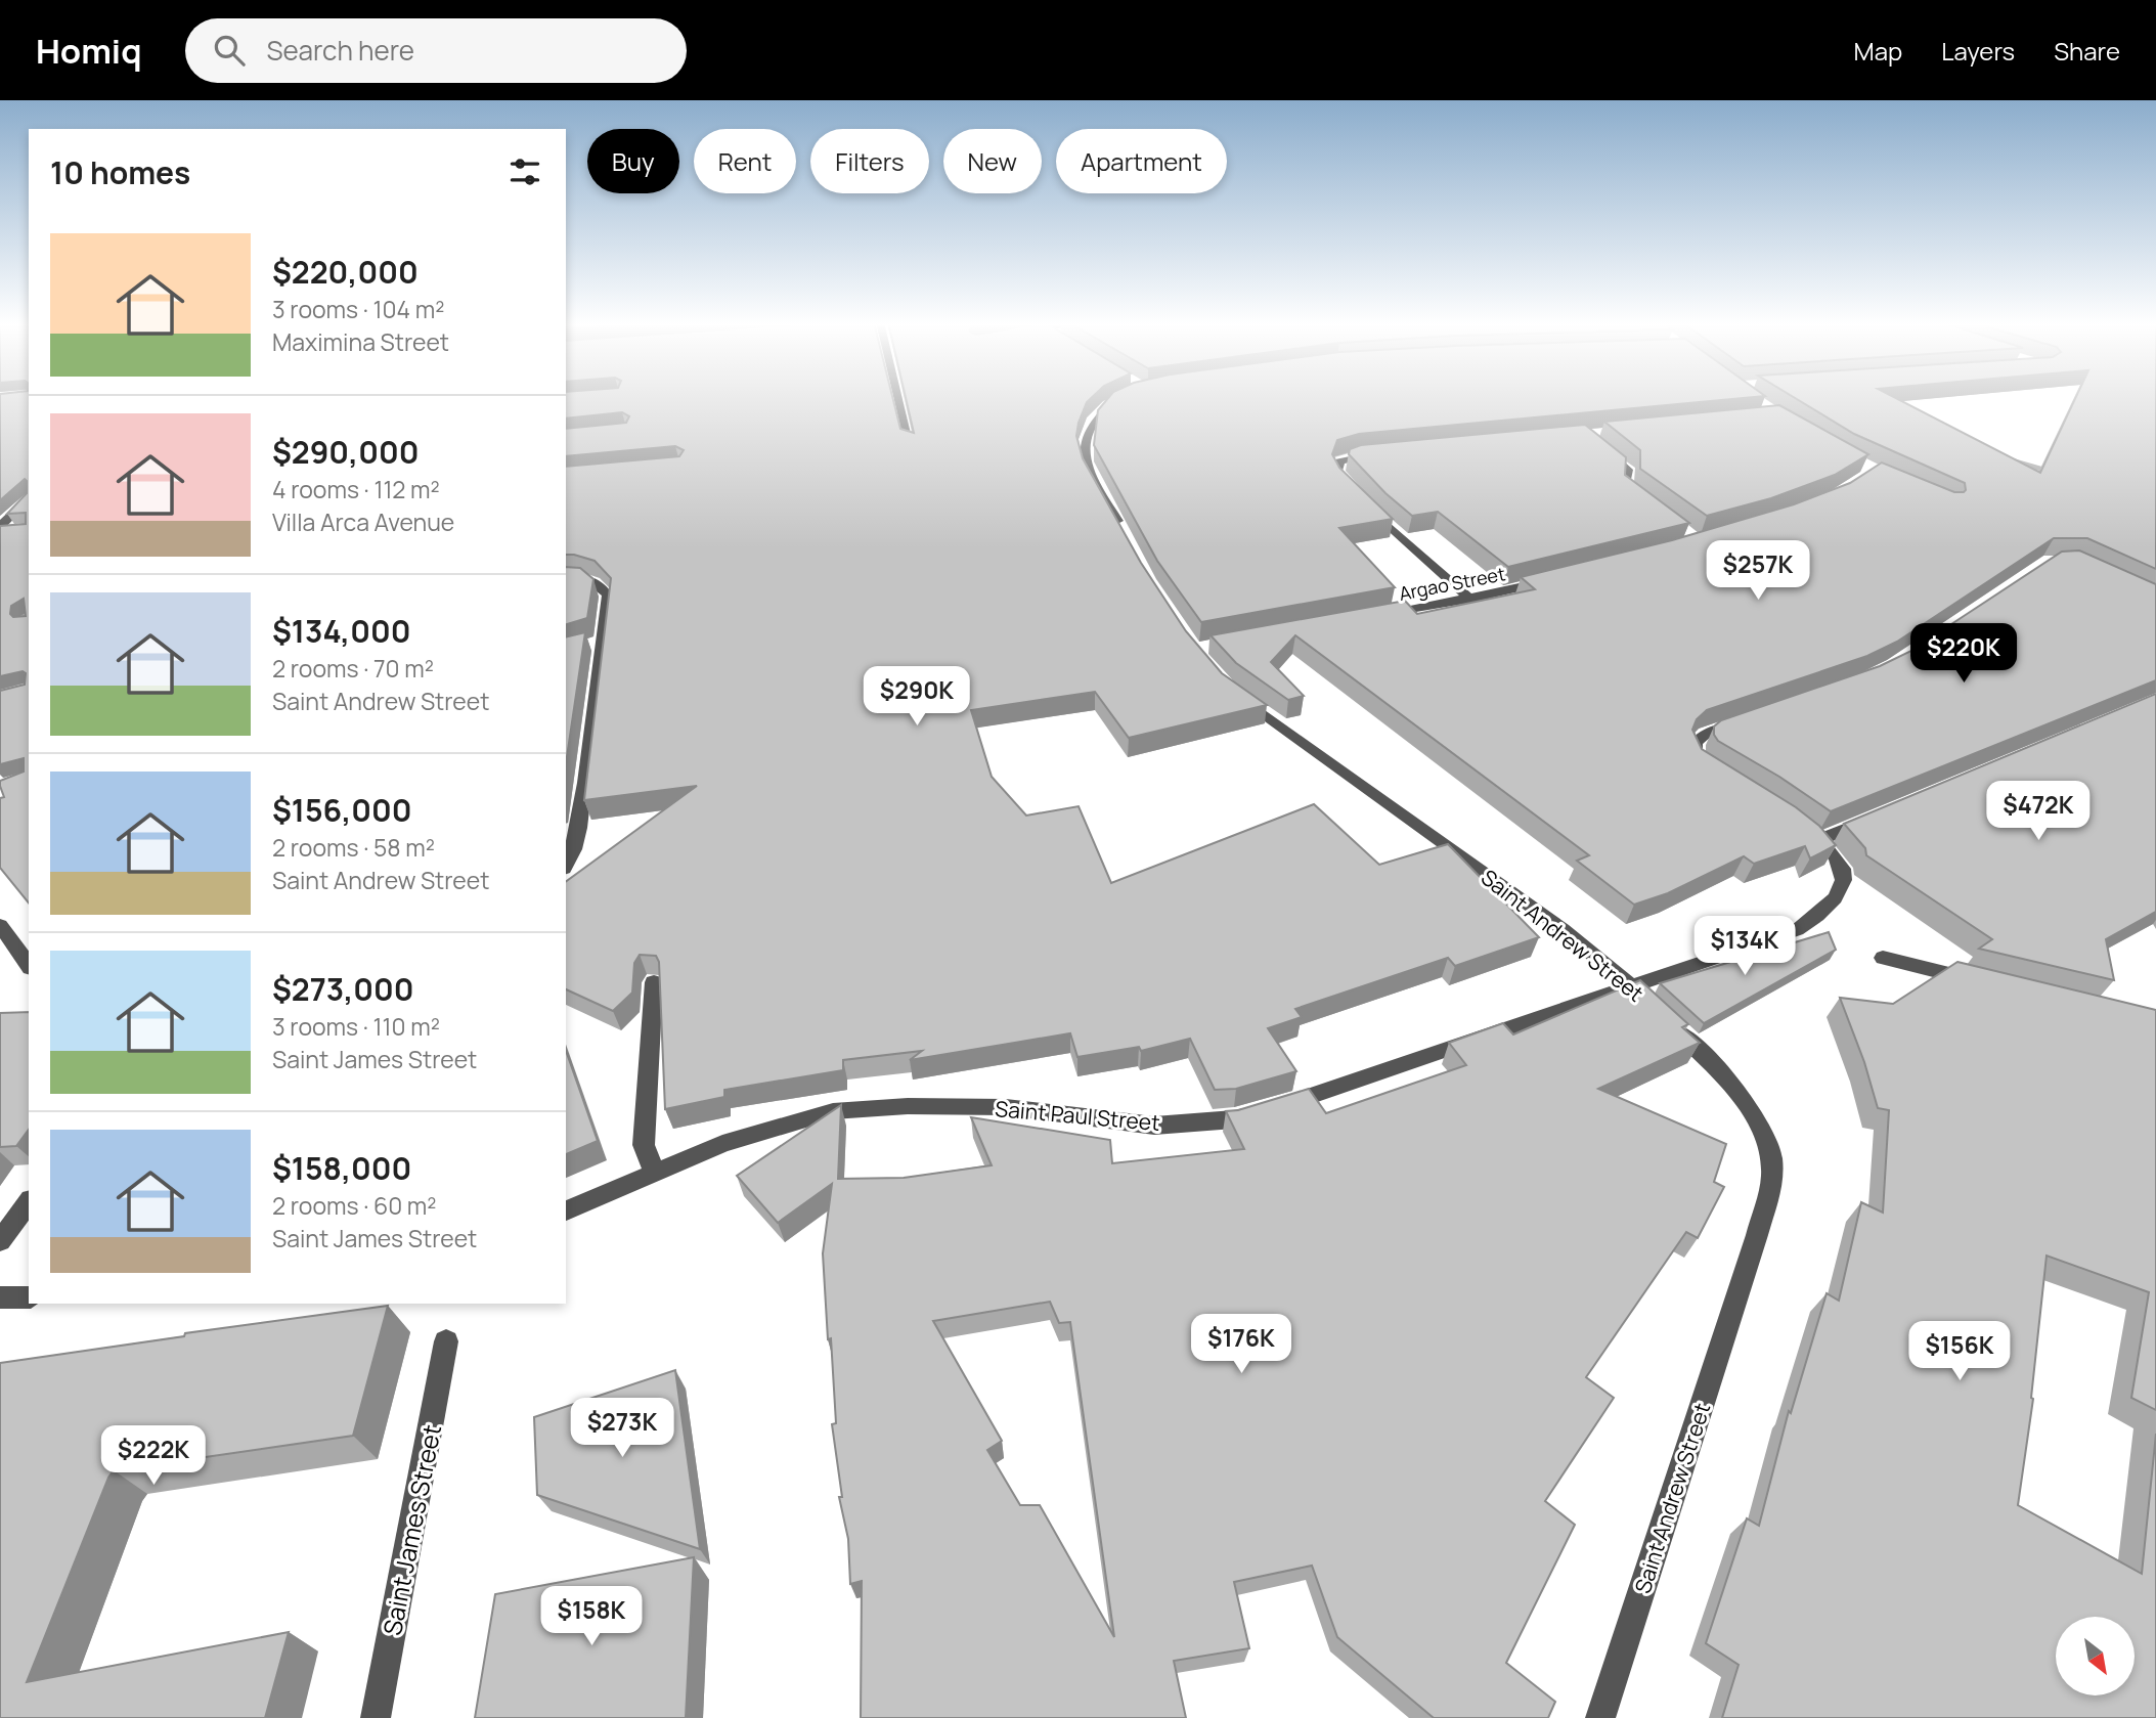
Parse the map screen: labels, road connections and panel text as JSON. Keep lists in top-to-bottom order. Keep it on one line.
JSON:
{"streets":{"street":["Argao Street","Saint Andrew Street","Saint Paul Street","Saint James Street"]},"crossings":[["Saint Andrew Street","Saint Paul Street"]],"north":"bottom right","page":{"header":"Homiq","search":"Search here","nav":["Map","Layers","Share"],"chip":["Buy","Rent","Filters","New","Apartment"],"heading":"10 homes","list":[{"name":"$220,000","note":"3 rooms · 104 m² · Maximina Street"},{"name":"$290,000","note":"4 rooms · 112 m² · Villa Arca Avenue"},{"name":"$134,000","note":"2 rooms · 70 m² · Saint Andrew Street"},{"name":"$156,000","note":"2 rooms · 58 m² · Saint Andrew Street"},{"name":"$273,000","note":"3 rooms · 110 m² · Saint James Street"},{"name":"$158,000","note":"2 rooms · 60 m² · Saint James Street"}],"price":["$257K","$220K","$290K","$472K","$134K","$176K","$156K","$273K","$222K","$158K"]}}
